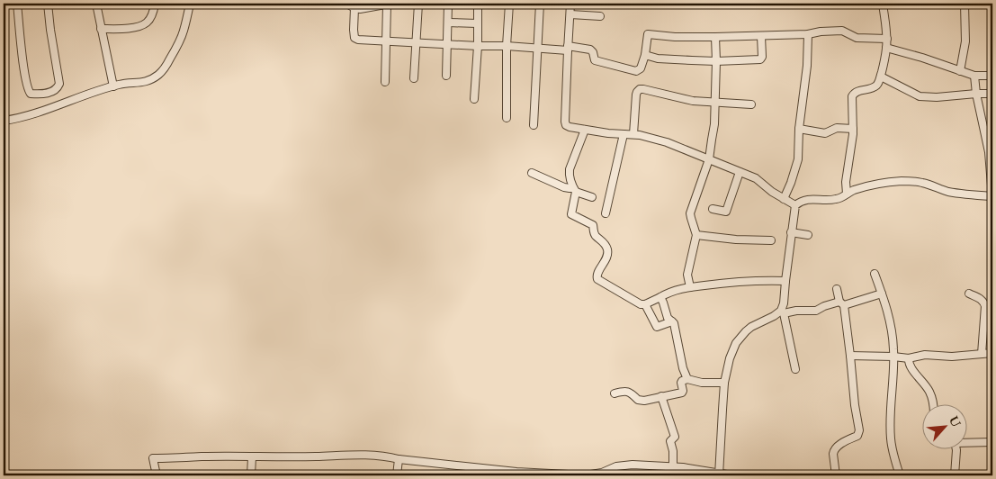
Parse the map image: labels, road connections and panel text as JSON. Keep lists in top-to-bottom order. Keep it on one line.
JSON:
{"north":"top right"}
